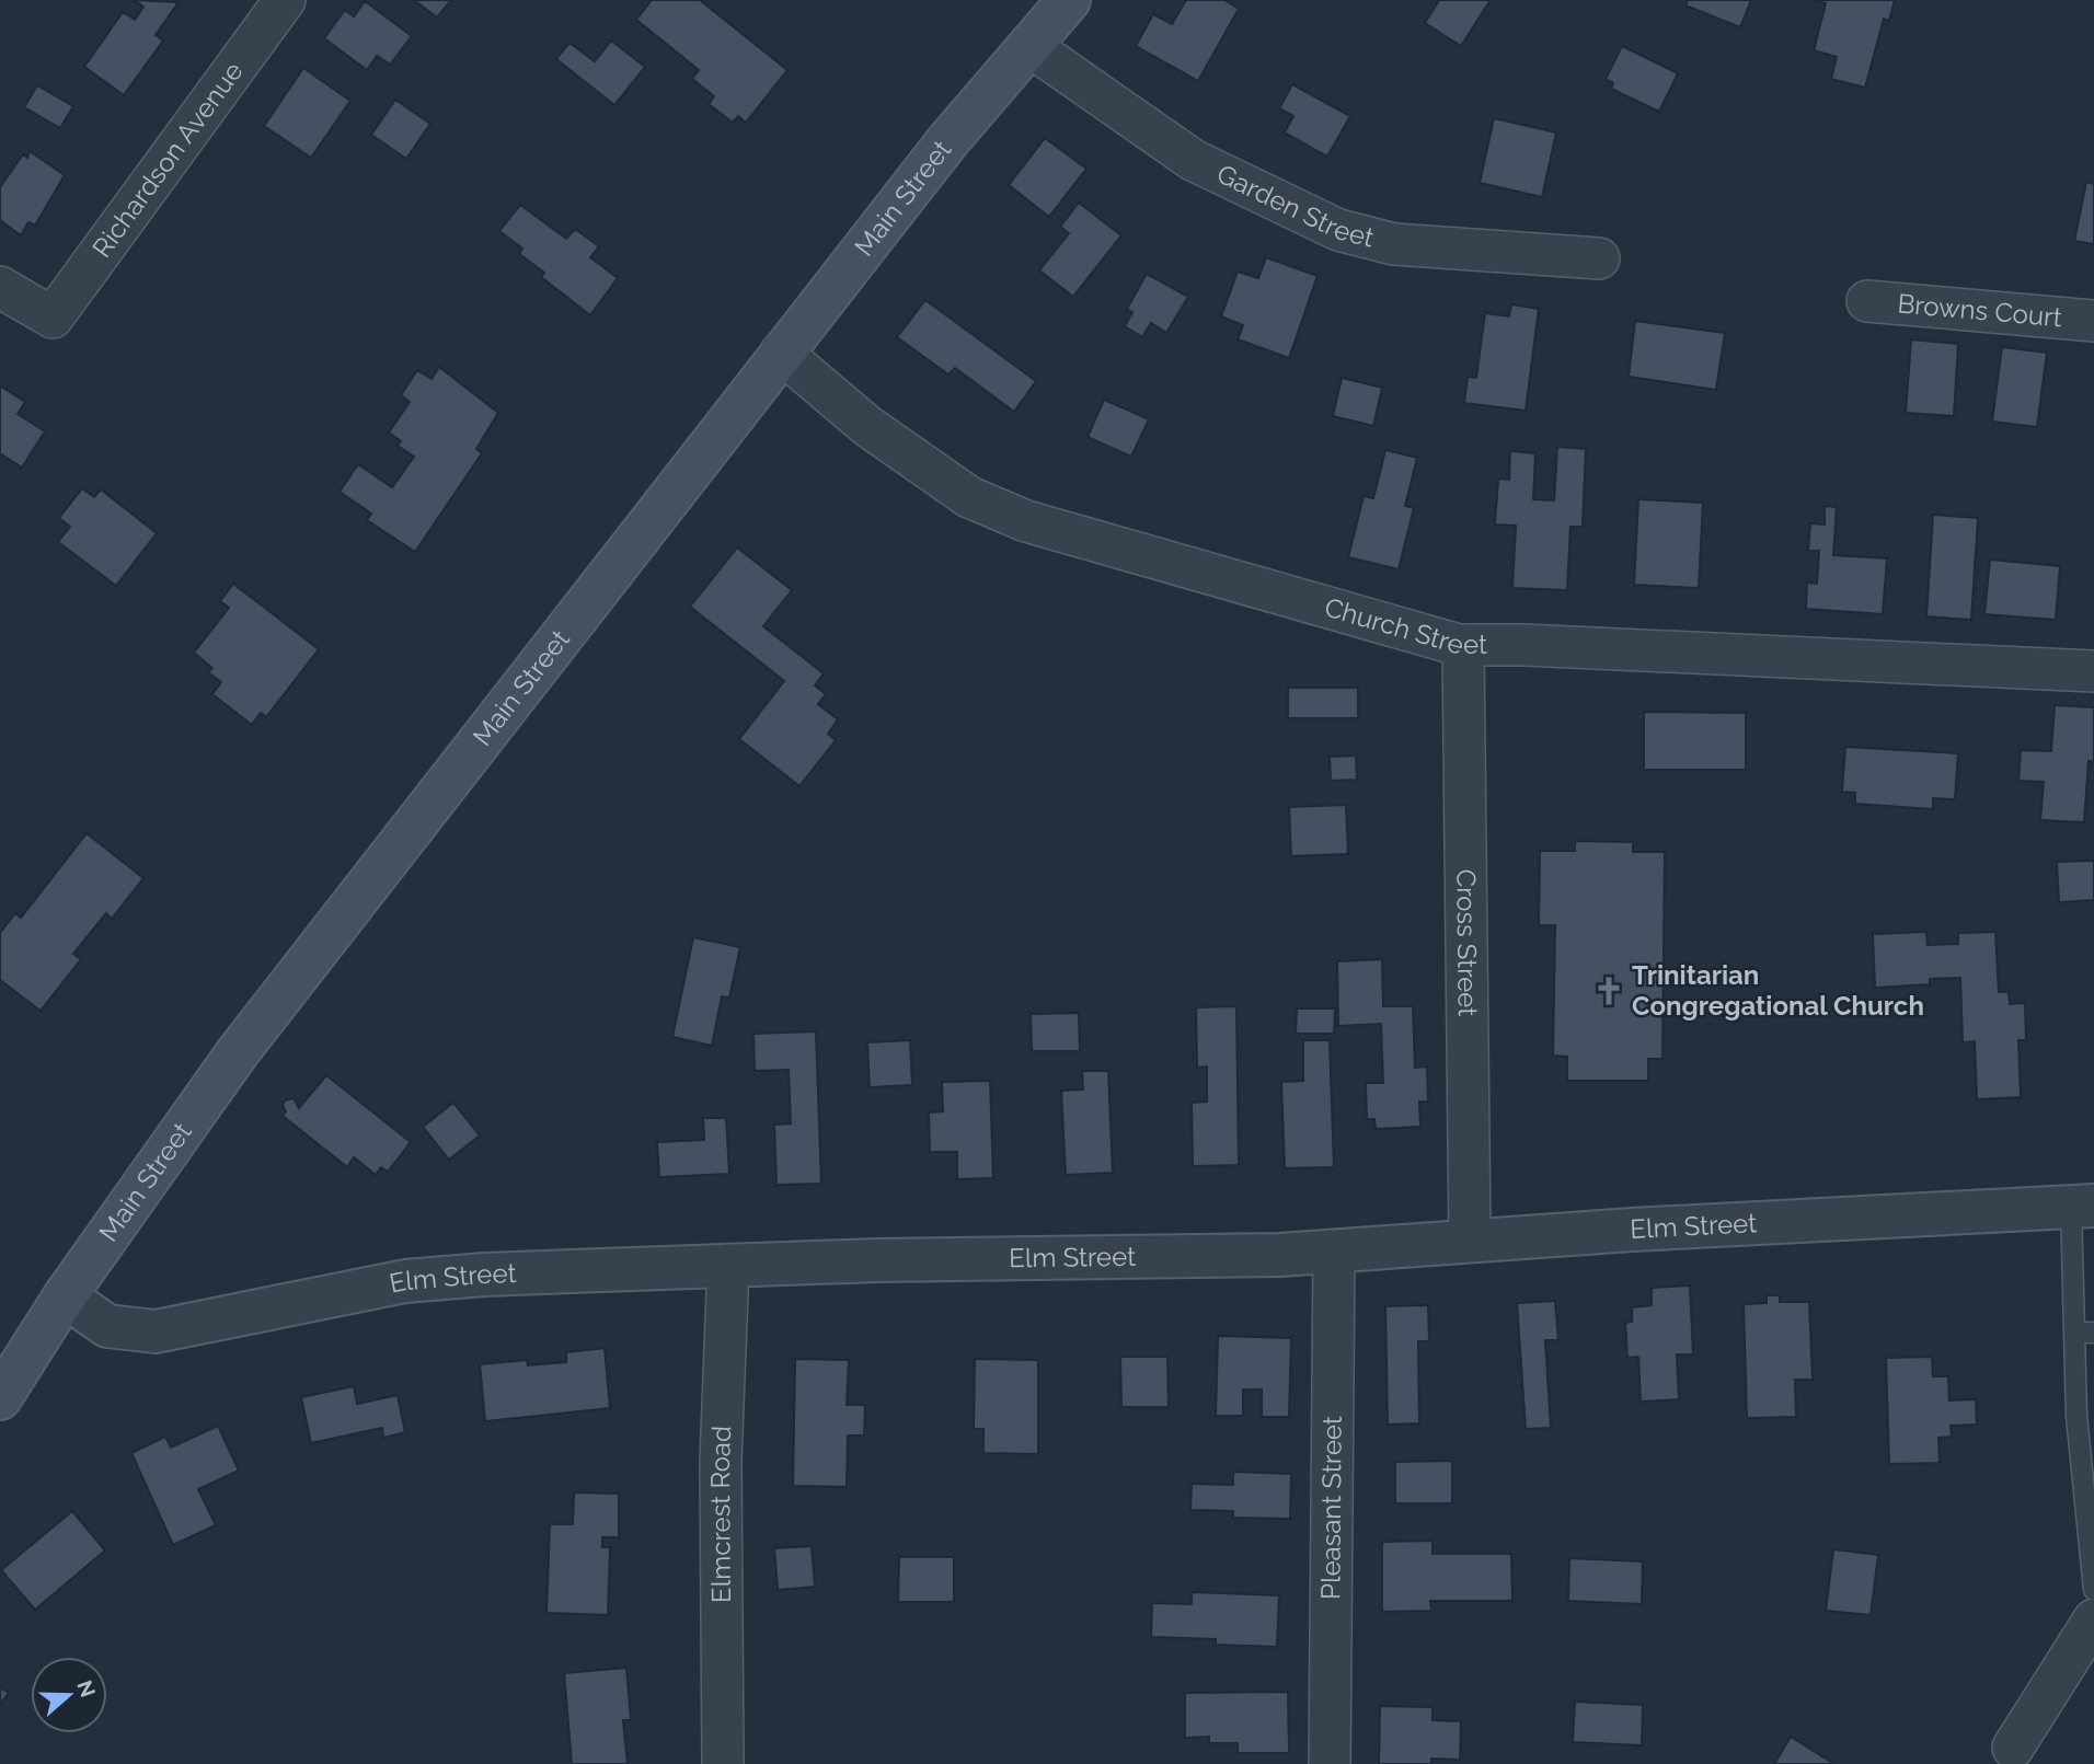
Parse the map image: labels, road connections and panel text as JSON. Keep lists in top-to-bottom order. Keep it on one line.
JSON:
{"streets":{"main road":["Main Street"],"street":["Richardson Avenue","Garden Street","Browns Court","Church Street","Cross Street","Elm Street","Pleasant Street","Elmcrest Road"]},"crossings":[["Main Street","Garden Street"],["Main Street","Church Street"],["Main Street","Elm Street"],["Church Street","Cross Street"],["Cross Street","Elm Street"],["Elm Street","Pleasant Street"],["Elm Street","Elmcrest Road"]],"places":{"church":["Trinitarian Congregational Church"]},"north":"right"}
